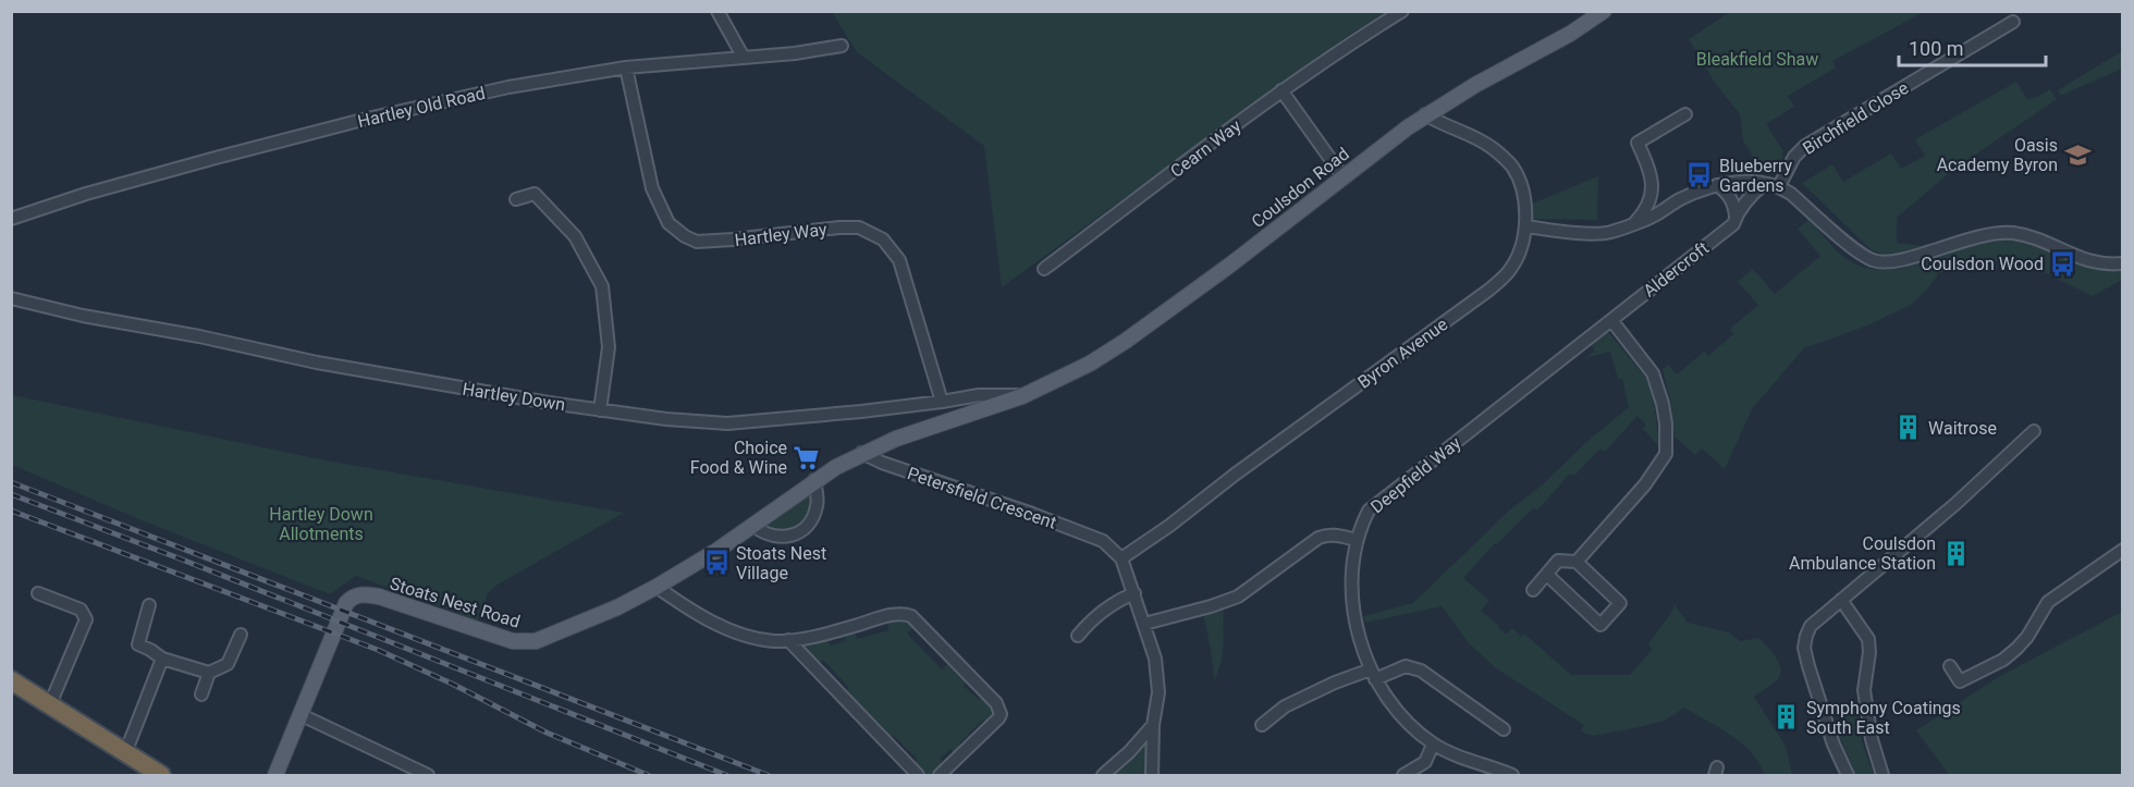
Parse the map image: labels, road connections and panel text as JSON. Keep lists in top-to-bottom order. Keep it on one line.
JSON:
{"streets":{"main road":["Coulsdon Road","Stoats Nest Road"],"street":["Hartley Old Road","Birchfield Close","Cearn Way","Hartley Way","Aldercroft","Byron Avenue","Hartley Down","Deepfield Way","Petersfield Crescent"]},"crossings":[["Hartley Old Road","Hartley Way"],["Coulsdon Road","Byron Avenue"],["Coulsdon Road","Hartley Down"],["Coulsdon Road","Stoats Nest Road"],["Hartley Way","Hartley Down"],["Aldercroft","Deepfield Way"],["Byron Avenue","Petersfield Crescent"],["Hartley Down","Stoats Nest Road"],["Petersfield Crescent","Stoats Nest Road"]],"parks":["Bleakfield Shaw","Hartley Down Allotments"],"places":{"school or university":["Oasis Academy Byron"],"bus stop":["Blueberry Gardens","Coulsdon Wood","Stoats Nest Village"],"building":["Waitrose","Coulsdon Ambulance Station","Symphony Coatings South East"],"supermarket":["Choice Food & Wine"]},"scale_bar":"100 m"}
